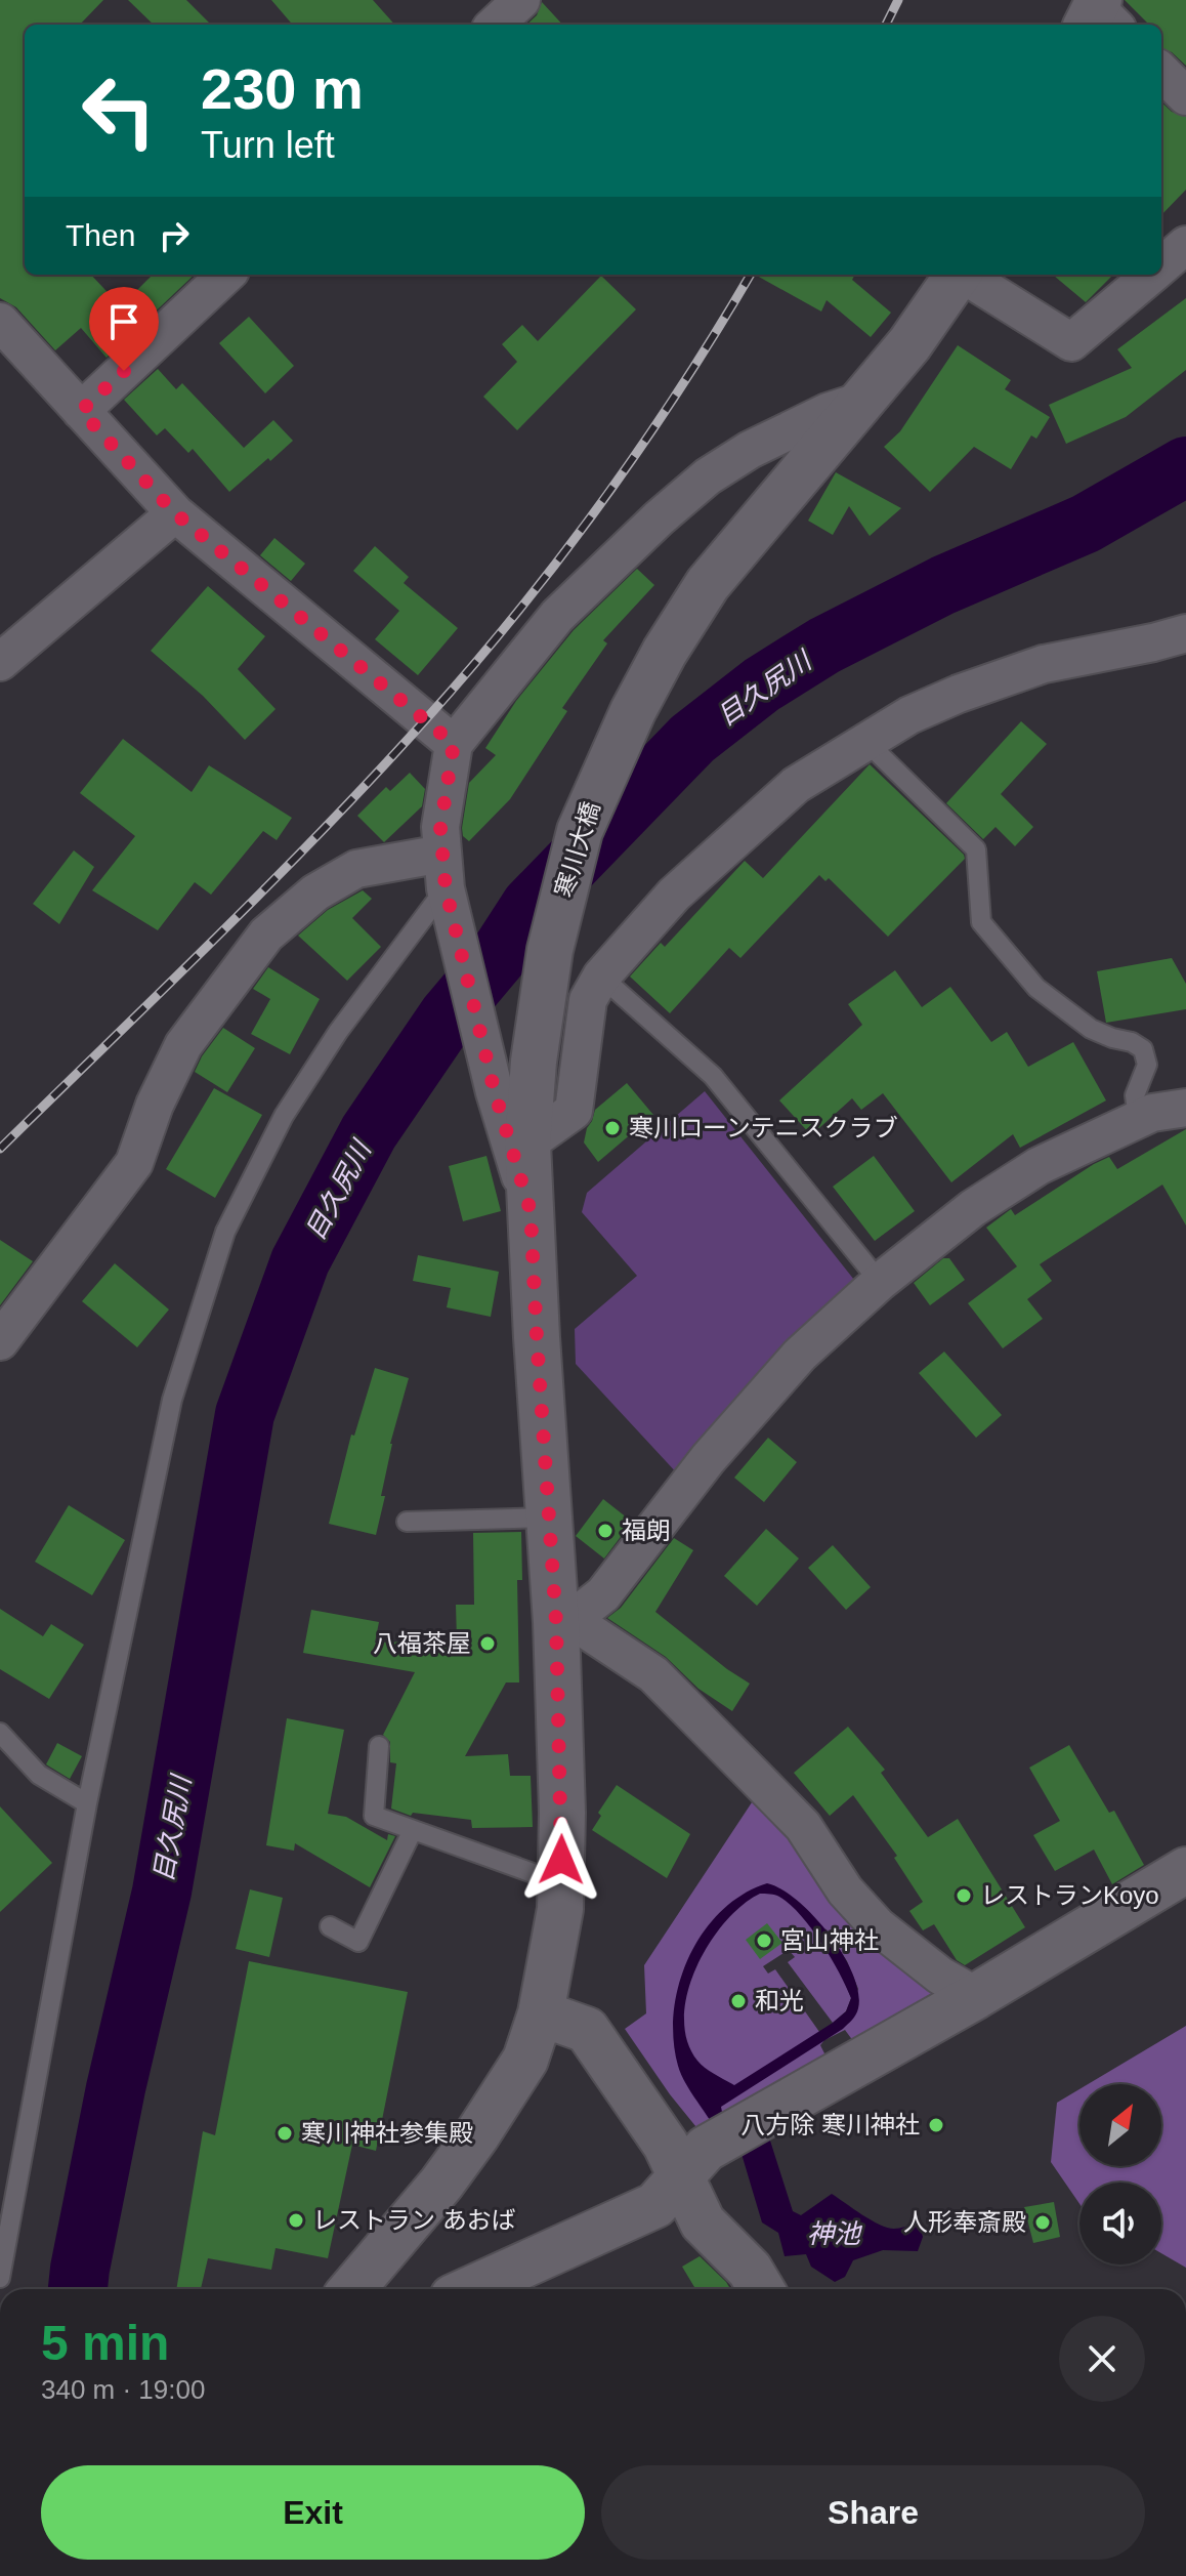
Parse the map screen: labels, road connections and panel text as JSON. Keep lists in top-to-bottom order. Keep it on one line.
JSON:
{"streets":{"street":["寒川大橋"]},"water":["目久尻川","神池"],"places":["寒川ローンテニスクラブ","福朗","八福茶屋","レストランKoyo","宮山神社","和光","八方除 寒川神社","寒川神社参集殿","レストラン あおば","人形奉斎殿"],"north":"top right","page":{"turn":["230 m","Turn left"],"then":"Then","heading":["5 min","340 m · 19:00"],"buttons":["Exit","Share"]}}
